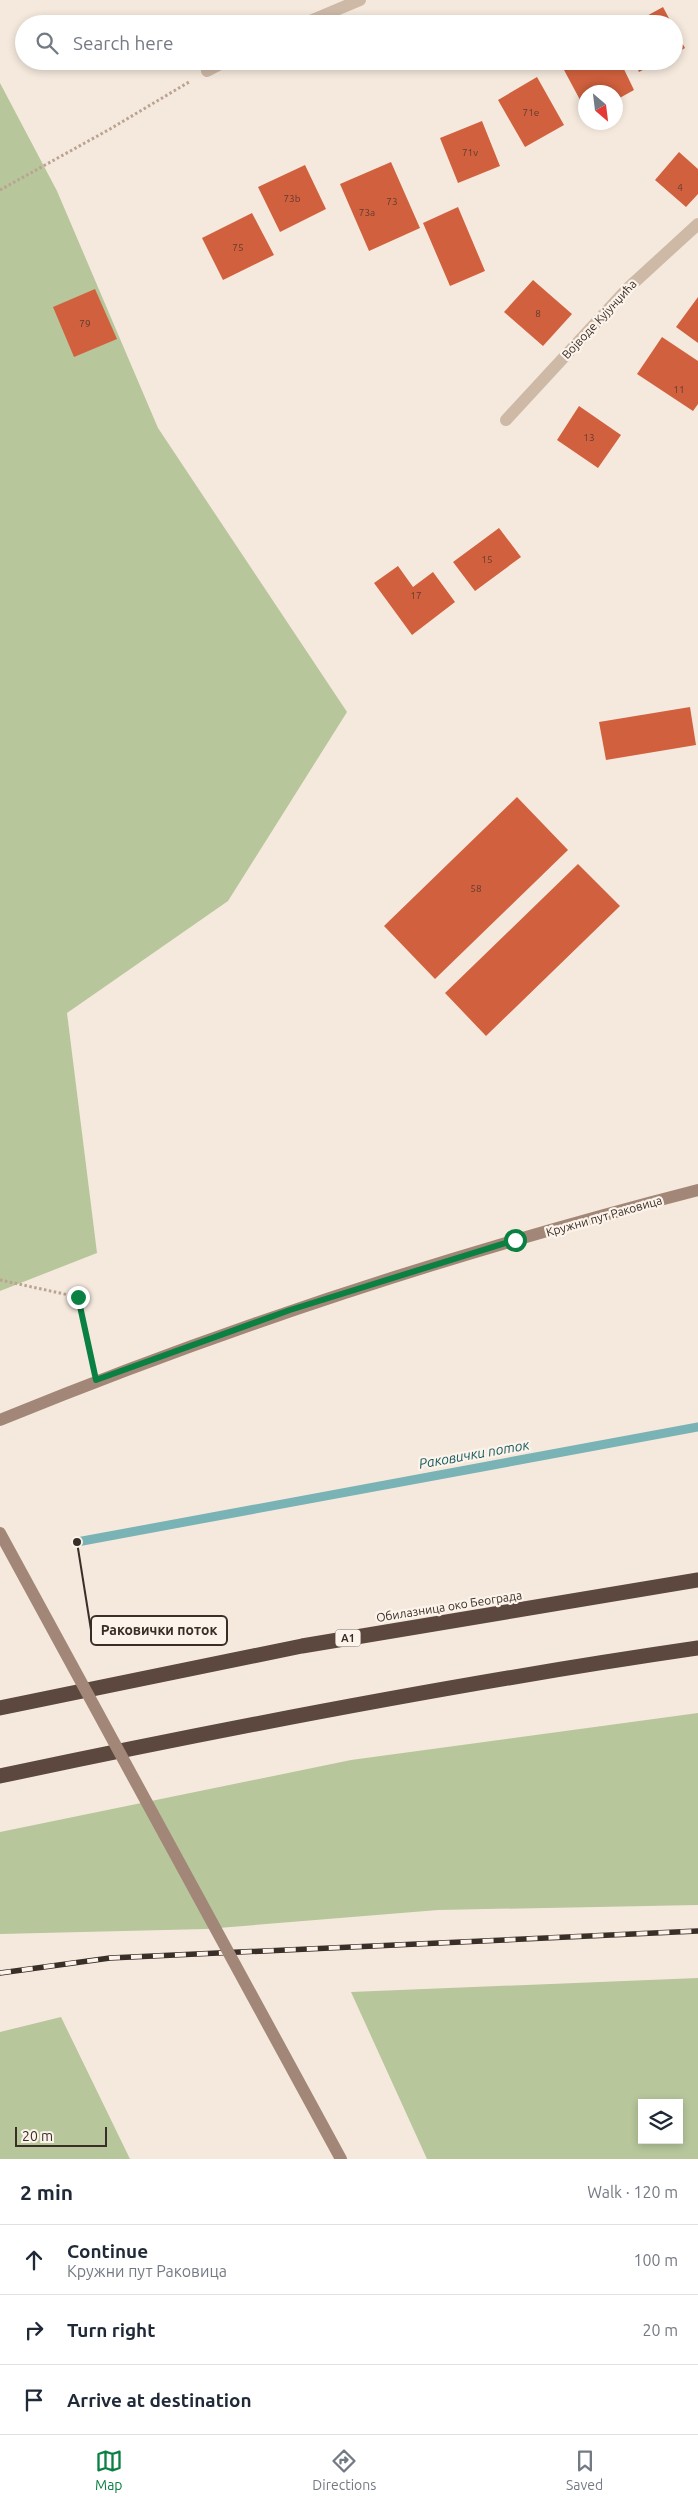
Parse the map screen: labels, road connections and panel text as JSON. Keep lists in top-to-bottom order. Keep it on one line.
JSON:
{"streets":{"highway":["Обилазница око Београда","A1"],"main road":["Кружни пут Раковица"],"street":["Војводе Кујунџића"]},"water":["Раковички поток"],"places":["Раковички поток"],"house_numbers":["71e","71v","4","73b","73","73a","75","8","79","11","13","15","17","58"],"scale_bar":"20 m","north":"bottom right","page":{"search":"Search here","scale":"20 m","heading":["2 min","Walk · 120 m"],"list":[["Continue","Кружни пут Раковица","100 m"],["Turn right","20 m"],"Arrive at destination"],"nav":["Map","Directions","Saved"]}}
